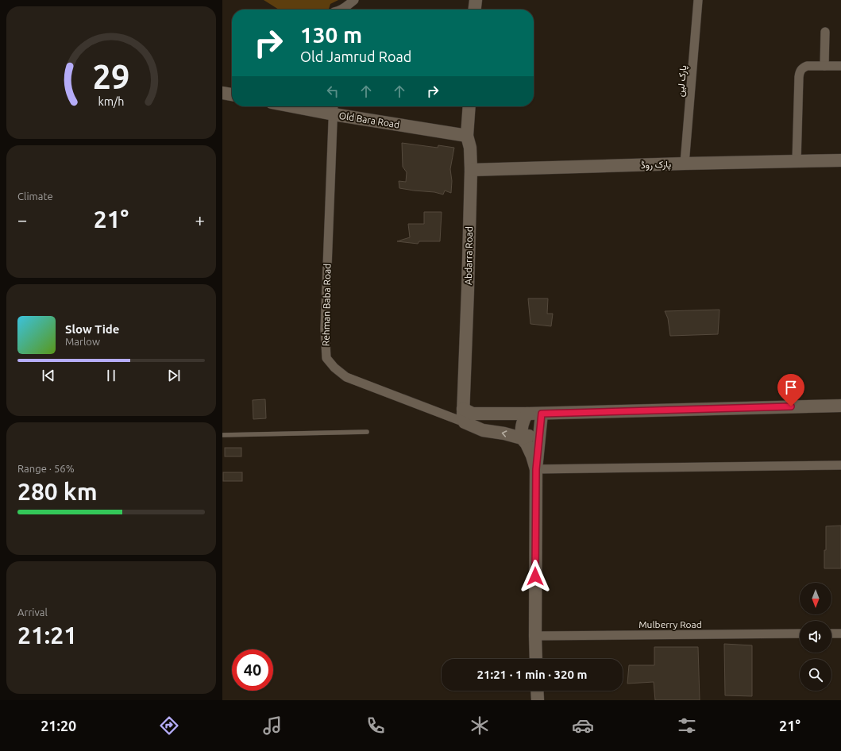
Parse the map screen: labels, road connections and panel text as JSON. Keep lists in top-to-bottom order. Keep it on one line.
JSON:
{"streets":{"street":["پارک لین","Old Bara Road","پارک روڈ","Abdarra Road","Rehman Baba Road","Mulberry Road"]},"crossings":[["پارک لین","پارک روڈ"],["Old Bara Road","Abdarra Road"],["Old Bara Road","Rehman Baba Road"],["پارک روڈ","Abdarra Road"]],"north":"bottom","page":{"turn":["130 m","Old Jamrud Road"],"tile":["Climate",["Range · 56%","280 km"],["Arrival","21:21"]],"heat":["−","21°","+"],"song":["Slow Tide","Marlow"],"limit":"40","trip":"21:21 · 1 min · 320 m","tabs":["21:20","21°"],"gauge":["29","km/h"]}}
